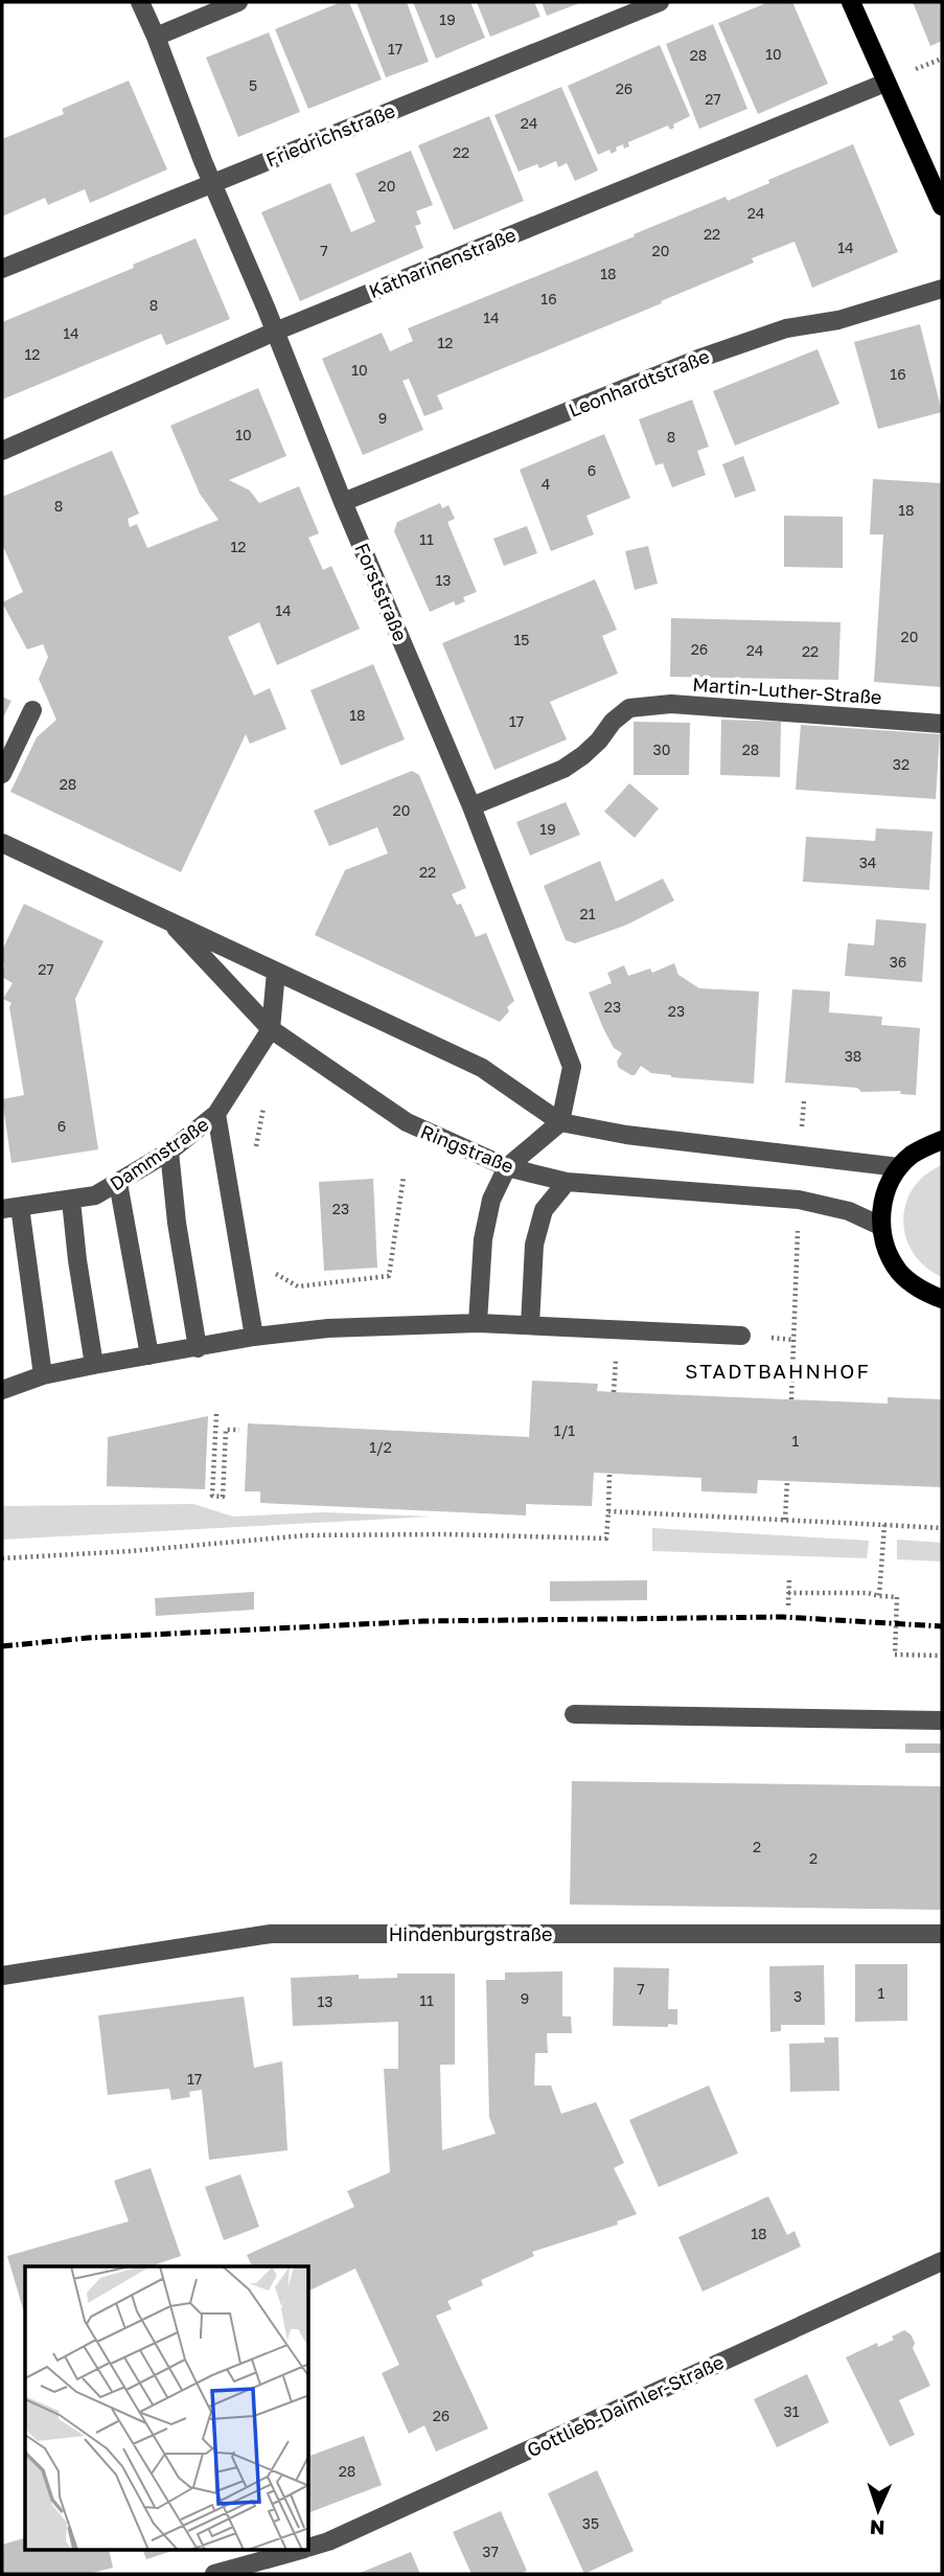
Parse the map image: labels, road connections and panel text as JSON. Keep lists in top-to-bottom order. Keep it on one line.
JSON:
{"streets":{"street":["Friedrichstraße","Katharinenstraße","Leonhardtstraße","Forststraße","Martin-Luther-Straße","Ringstraße","Dammstraße","Hindenburgstraße","Gottlieb-Daimler-Straße"]},"crossings":[["Friedrichstraße","Forststraße"],["Katharinenstraße","Forststraße"],["Leonhardtstraße","Forststraße"],["Forststraße","Martin-Luther-Straße"],["Forststraße","Ringstraße"],["Ringstraße","Dammstraße"]],"districts":["STADTBAHNHOF"],"house_numbers":["19","17","10","28","5","26","27","24","22","20","24","22","14","7","20","18","16","8","14","14","12","12","10","16","9","10","8","6","4","8","18","11","12","13","14","20","15","26","24","22","18","17","30","28","32","28","20","19","34","22","21","36","27","23","23","38","6","23","1/1","1","1/2","2","2","7","1","3","9","11","13","17","18","31","26","28","35","37"],"north":"bottom"}
